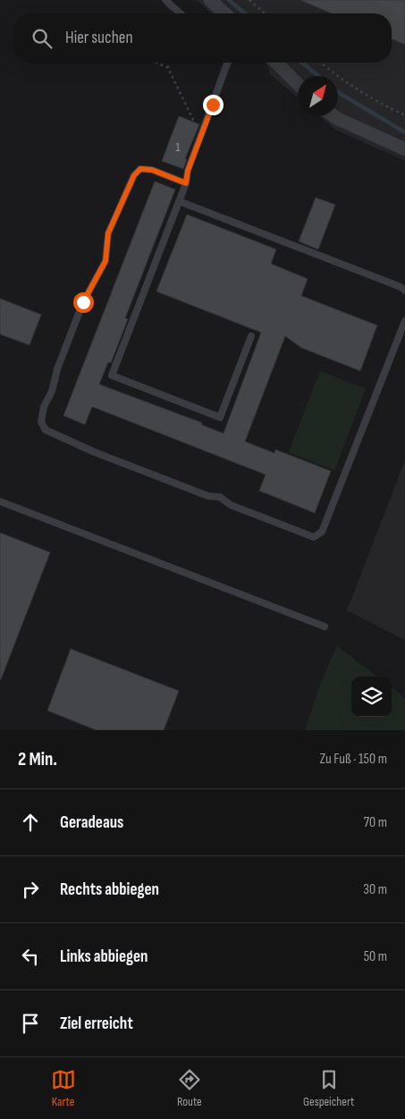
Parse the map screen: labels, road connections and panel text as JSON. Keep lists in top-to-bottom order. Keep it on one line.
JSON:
{"house_numbers":["1"],"north":"top right","page":{"search":"Hier suchen","heading":["2 Min.","Zu Fuß · 150 m"],"list":[["Geradeaus","70 m"],["Rechts abbiegen","30 m"],["Links abbiegen","50 m"],"Ziel erreicht"],"nav":["Karte","Route","Gespeichert"]}}
